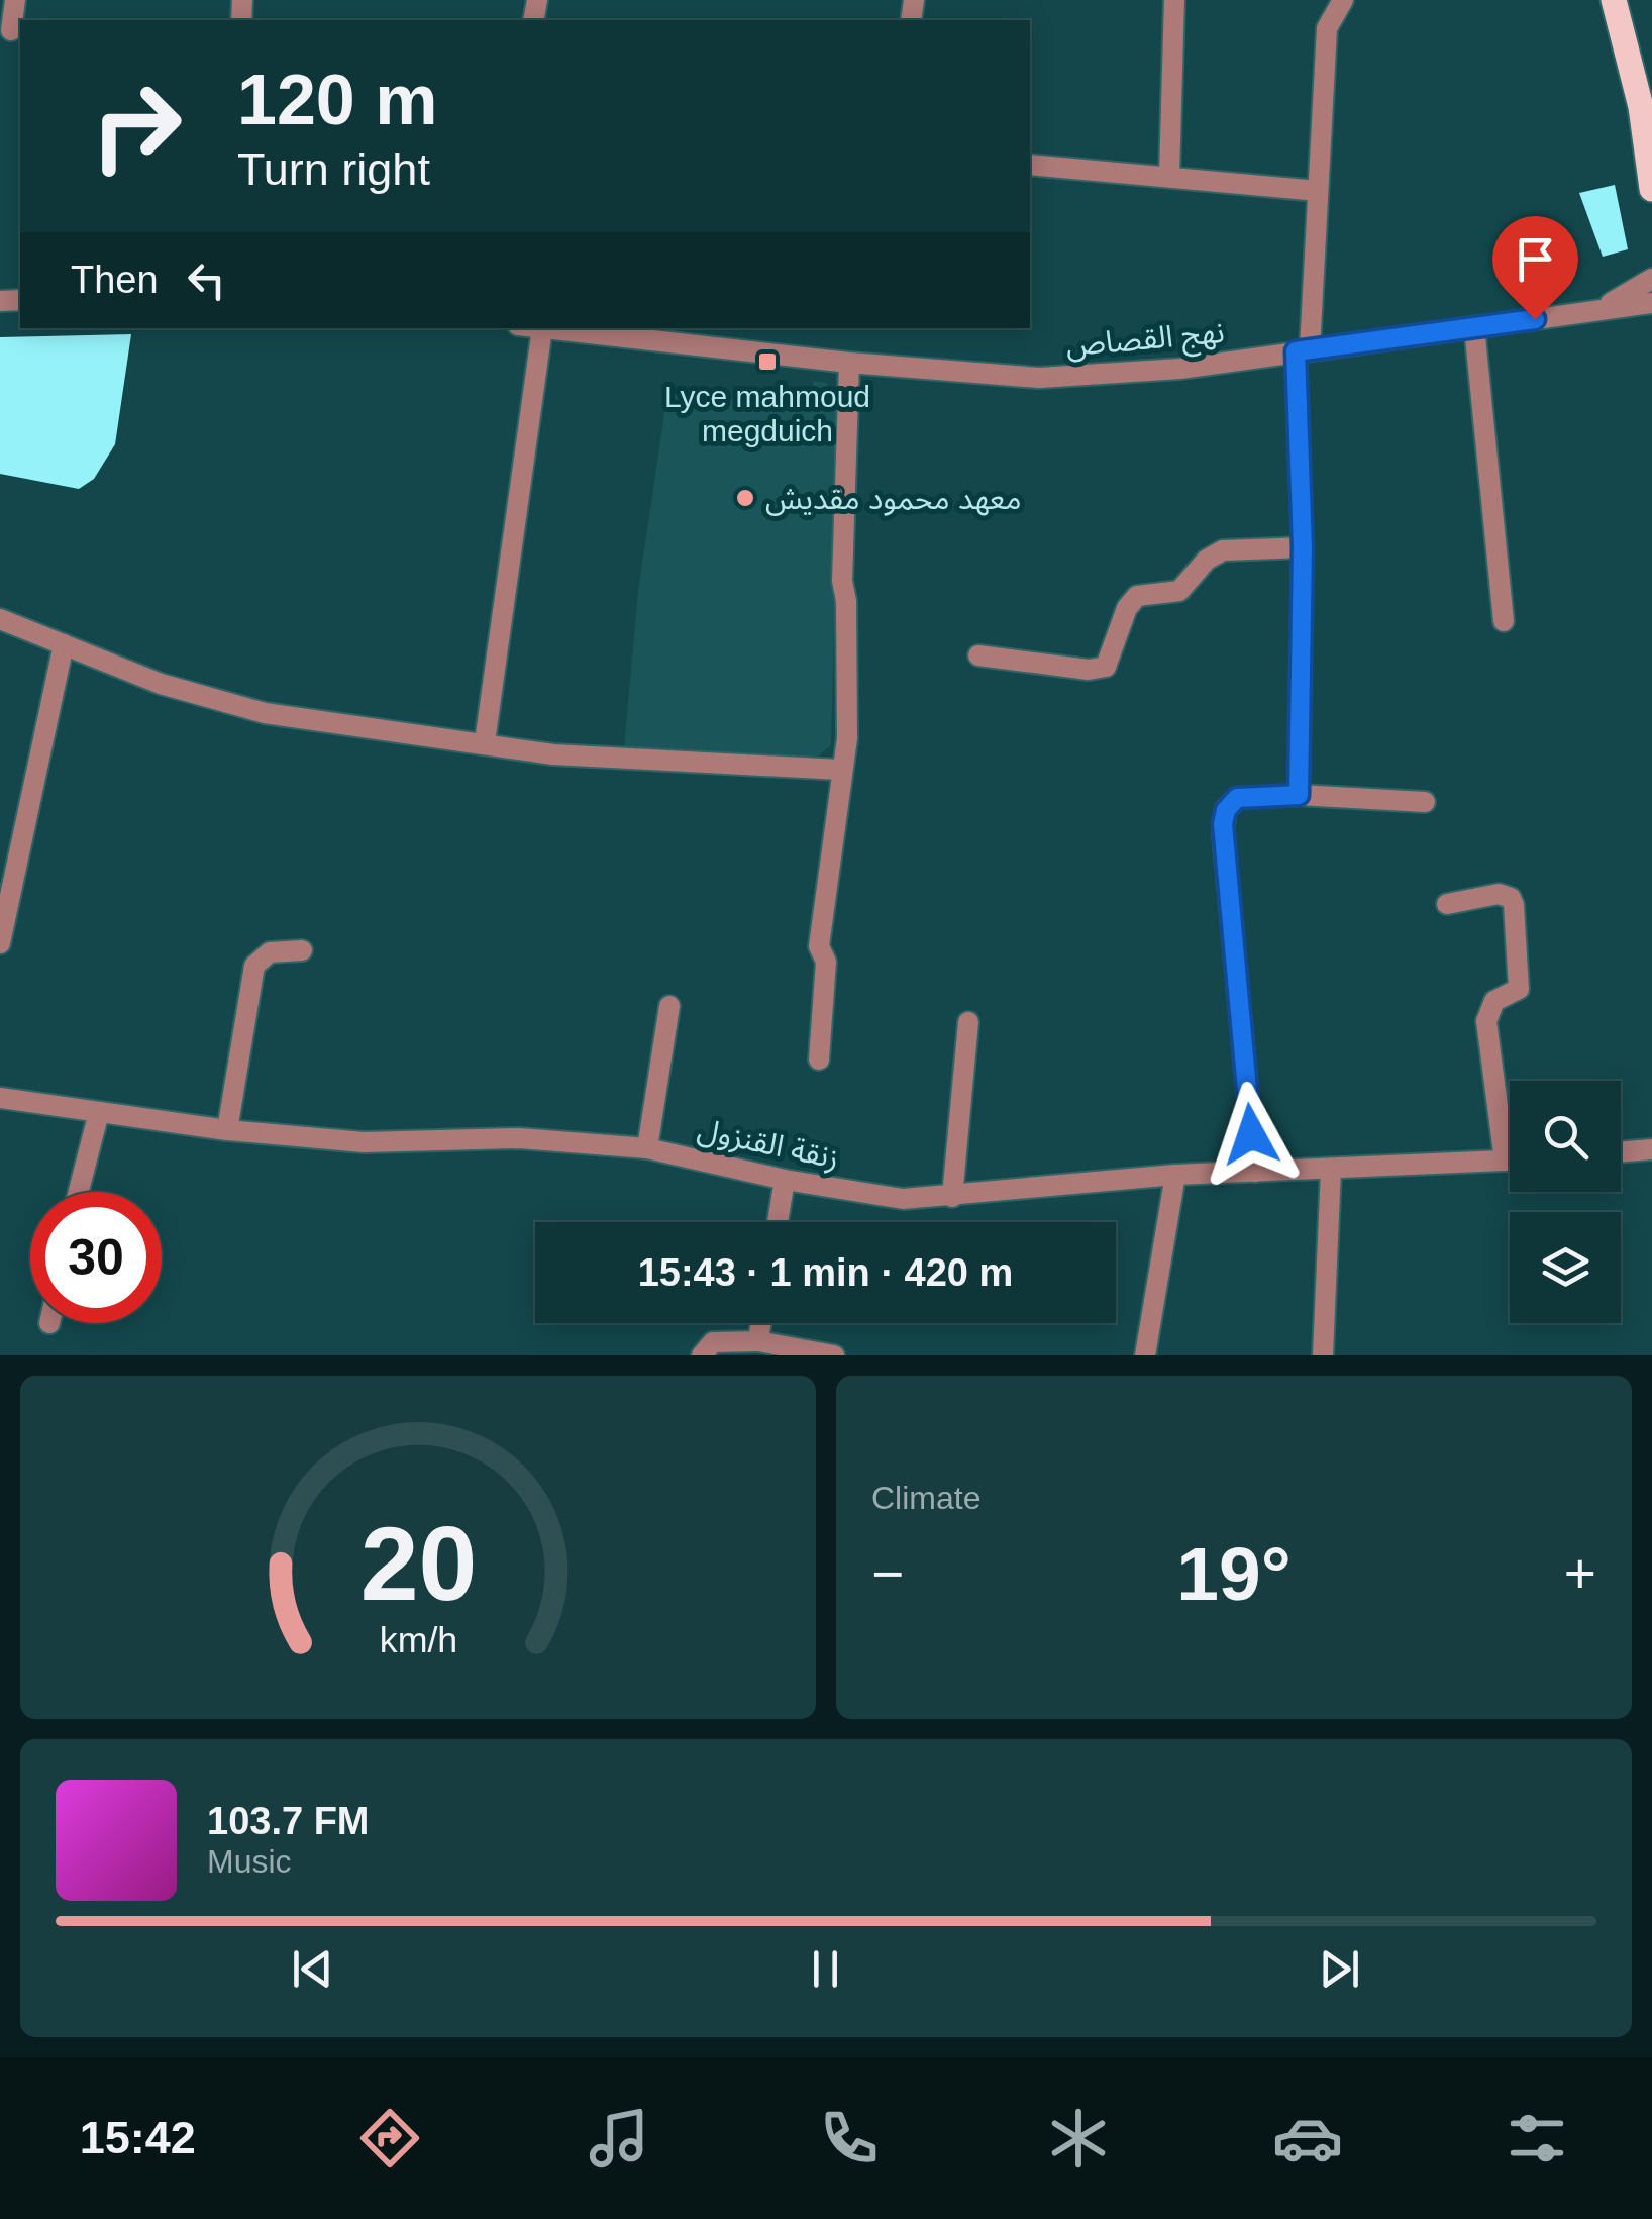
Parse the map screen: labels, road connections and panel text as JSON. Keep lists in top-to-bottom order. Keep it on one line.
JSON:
{"streets":{"street":["نهج القصاص","زنقة القنزول"]},"places":{"transit":["Lyce mahmoud megduich"],"other":["معهد محمود مقديش"]},"page":{"turn":["120 m","Turn right"],"then":"Then","limit":"30","trip":"15:43 · 1 min · 420 m","tile":"Climate","heat":["−","19°","+"],"song":["103.7 FM","Music"],"tabs":"15:42","gauge":["20","km/h"]}}
